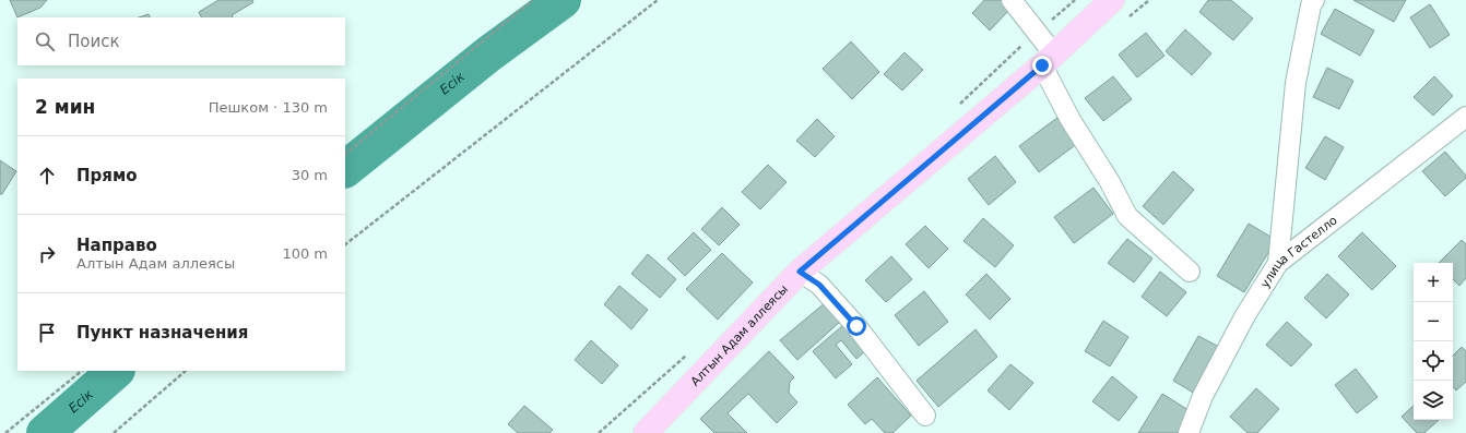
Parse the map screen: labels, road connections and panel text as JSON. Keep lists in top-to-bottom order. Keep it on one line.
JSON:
{"streets":{"main road":["Алтын Адам аллеясы"],"street":["улица Гастелло"]},"water":["Есік"],"page":{"search":"Поиск","heading":["2 мин","Пешком · 130 m"],"list":[["Прямо","30 m"],["Направо","Алтын Адам аллеясы","100 m"],"Пункт назначения"],"map_buttons":["+","−"]}}
